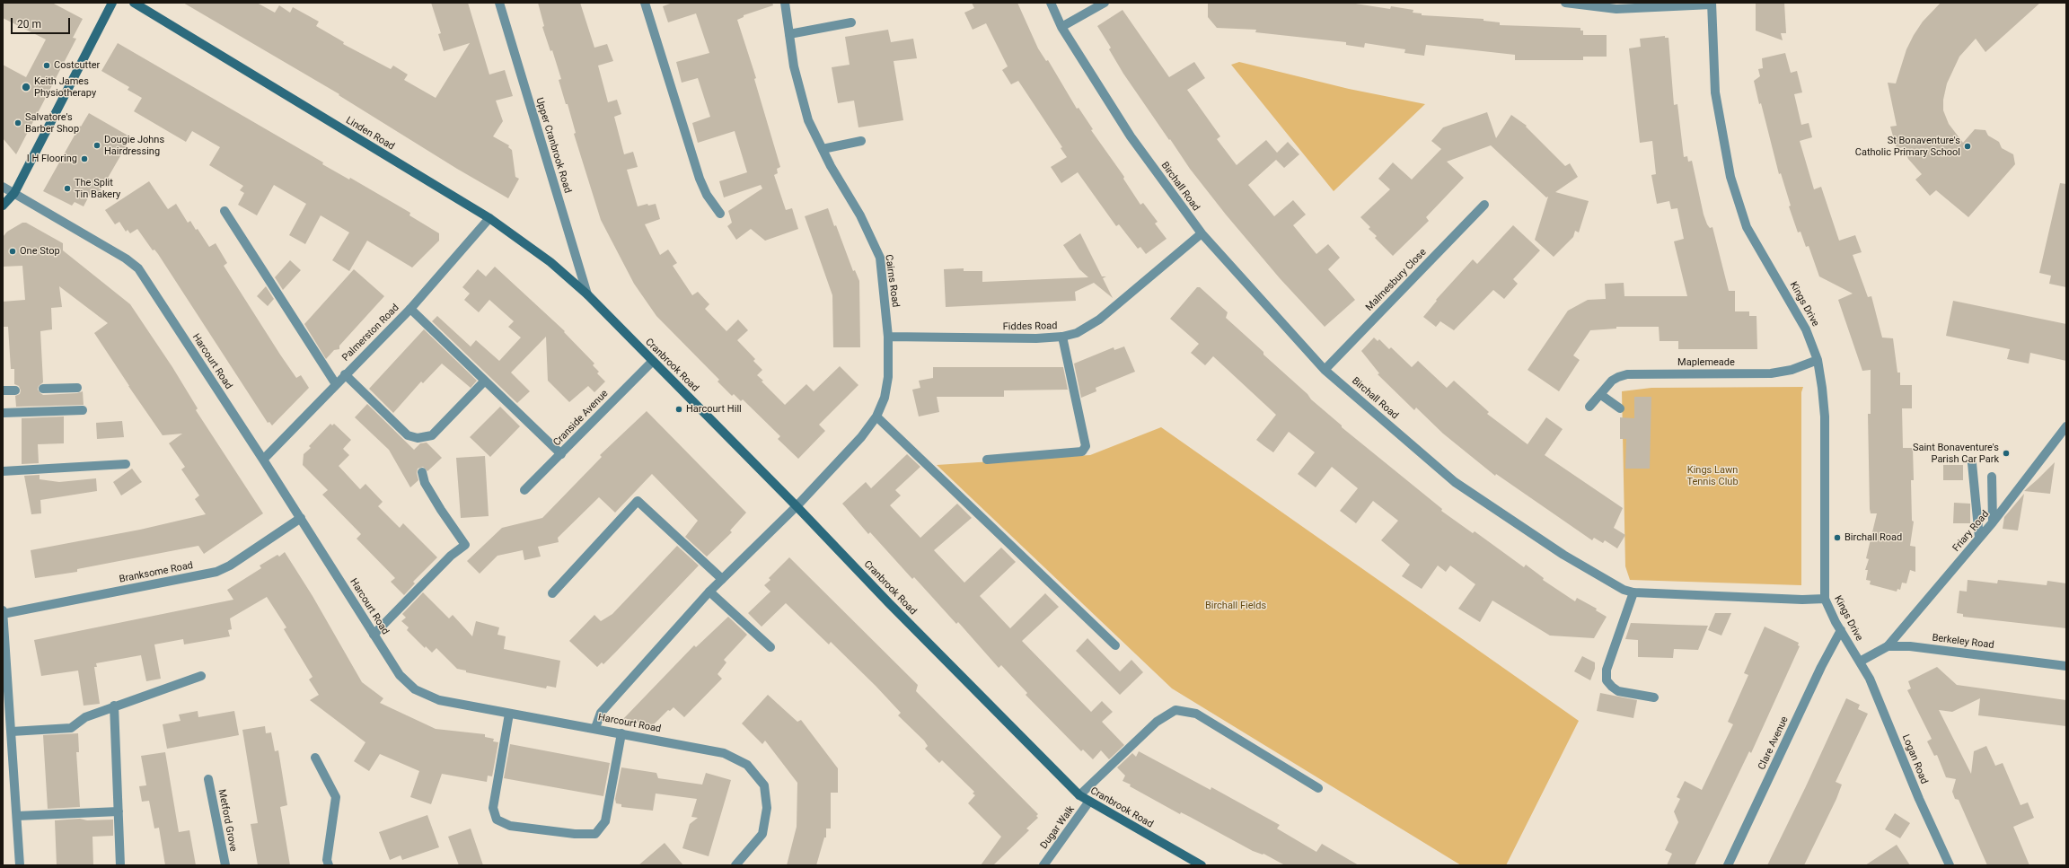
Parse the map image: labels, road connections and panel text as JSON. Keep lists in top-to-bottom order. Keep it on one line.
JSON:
{"streets":{"main road":["Linden Road","Cranbrook Road"],"street":["Upper Cranbrook Road","Birchall Road","Malmesbury Close","Cairns Road","Kings Drive","Fiddes Road","Palmerston Road","Harcourt Road","Maplemeade","Cranside Avenue","Friary Road","Branksome Road","Berkeley Road","Clare Avenue","Logan Road","Metford Grove","Dugar Walk"]},"crossings":[["Linden Road","Upper Cranbrook Road"],["Linden Road","Palmerston Road"],["Linden Road","Cranbrook Road"],["Upper Cranbrook Road","Cranbrook Road"],["Birchall Road","Malmesbury Close"],["Birchall Road","Kings Drive"],["Birchall Road","Fiddes Road"],["Cairns Road","Fiddes Road"],["Cairns Road","Cranbrook Road"],["Kings Drive","Maplemeade"],["Kings Drive","Berkeley Road"],["Kings Drive","Clare Avenue"],["Kings Drive","Logan Road"],["Palmerston Road","Harcourt Road"],["Harcourt Road","Branksome Road"],["Cranbrook Road","Cranside Avenue"],["Cranbrook Road","Dugar Walk"],["Friary Road","Berkeley Road"],["Berkeley Road","Logan Road"]],"parks":["Kings Lawn Tennis Club","Birchall Fields"],"places":["Costcutter","Keith James Physiotherapy","Salvatore's Barber Shop","Dougie Johns Hairdressing","St Bonaventure's Catholic Primary School","I H Flooring","The Split Tin Bakery","One Stop","Harcourt Hill","Saint Bonaventure's Parish Car Park","Birchall Road"],"scale_bar":"20 m"}
